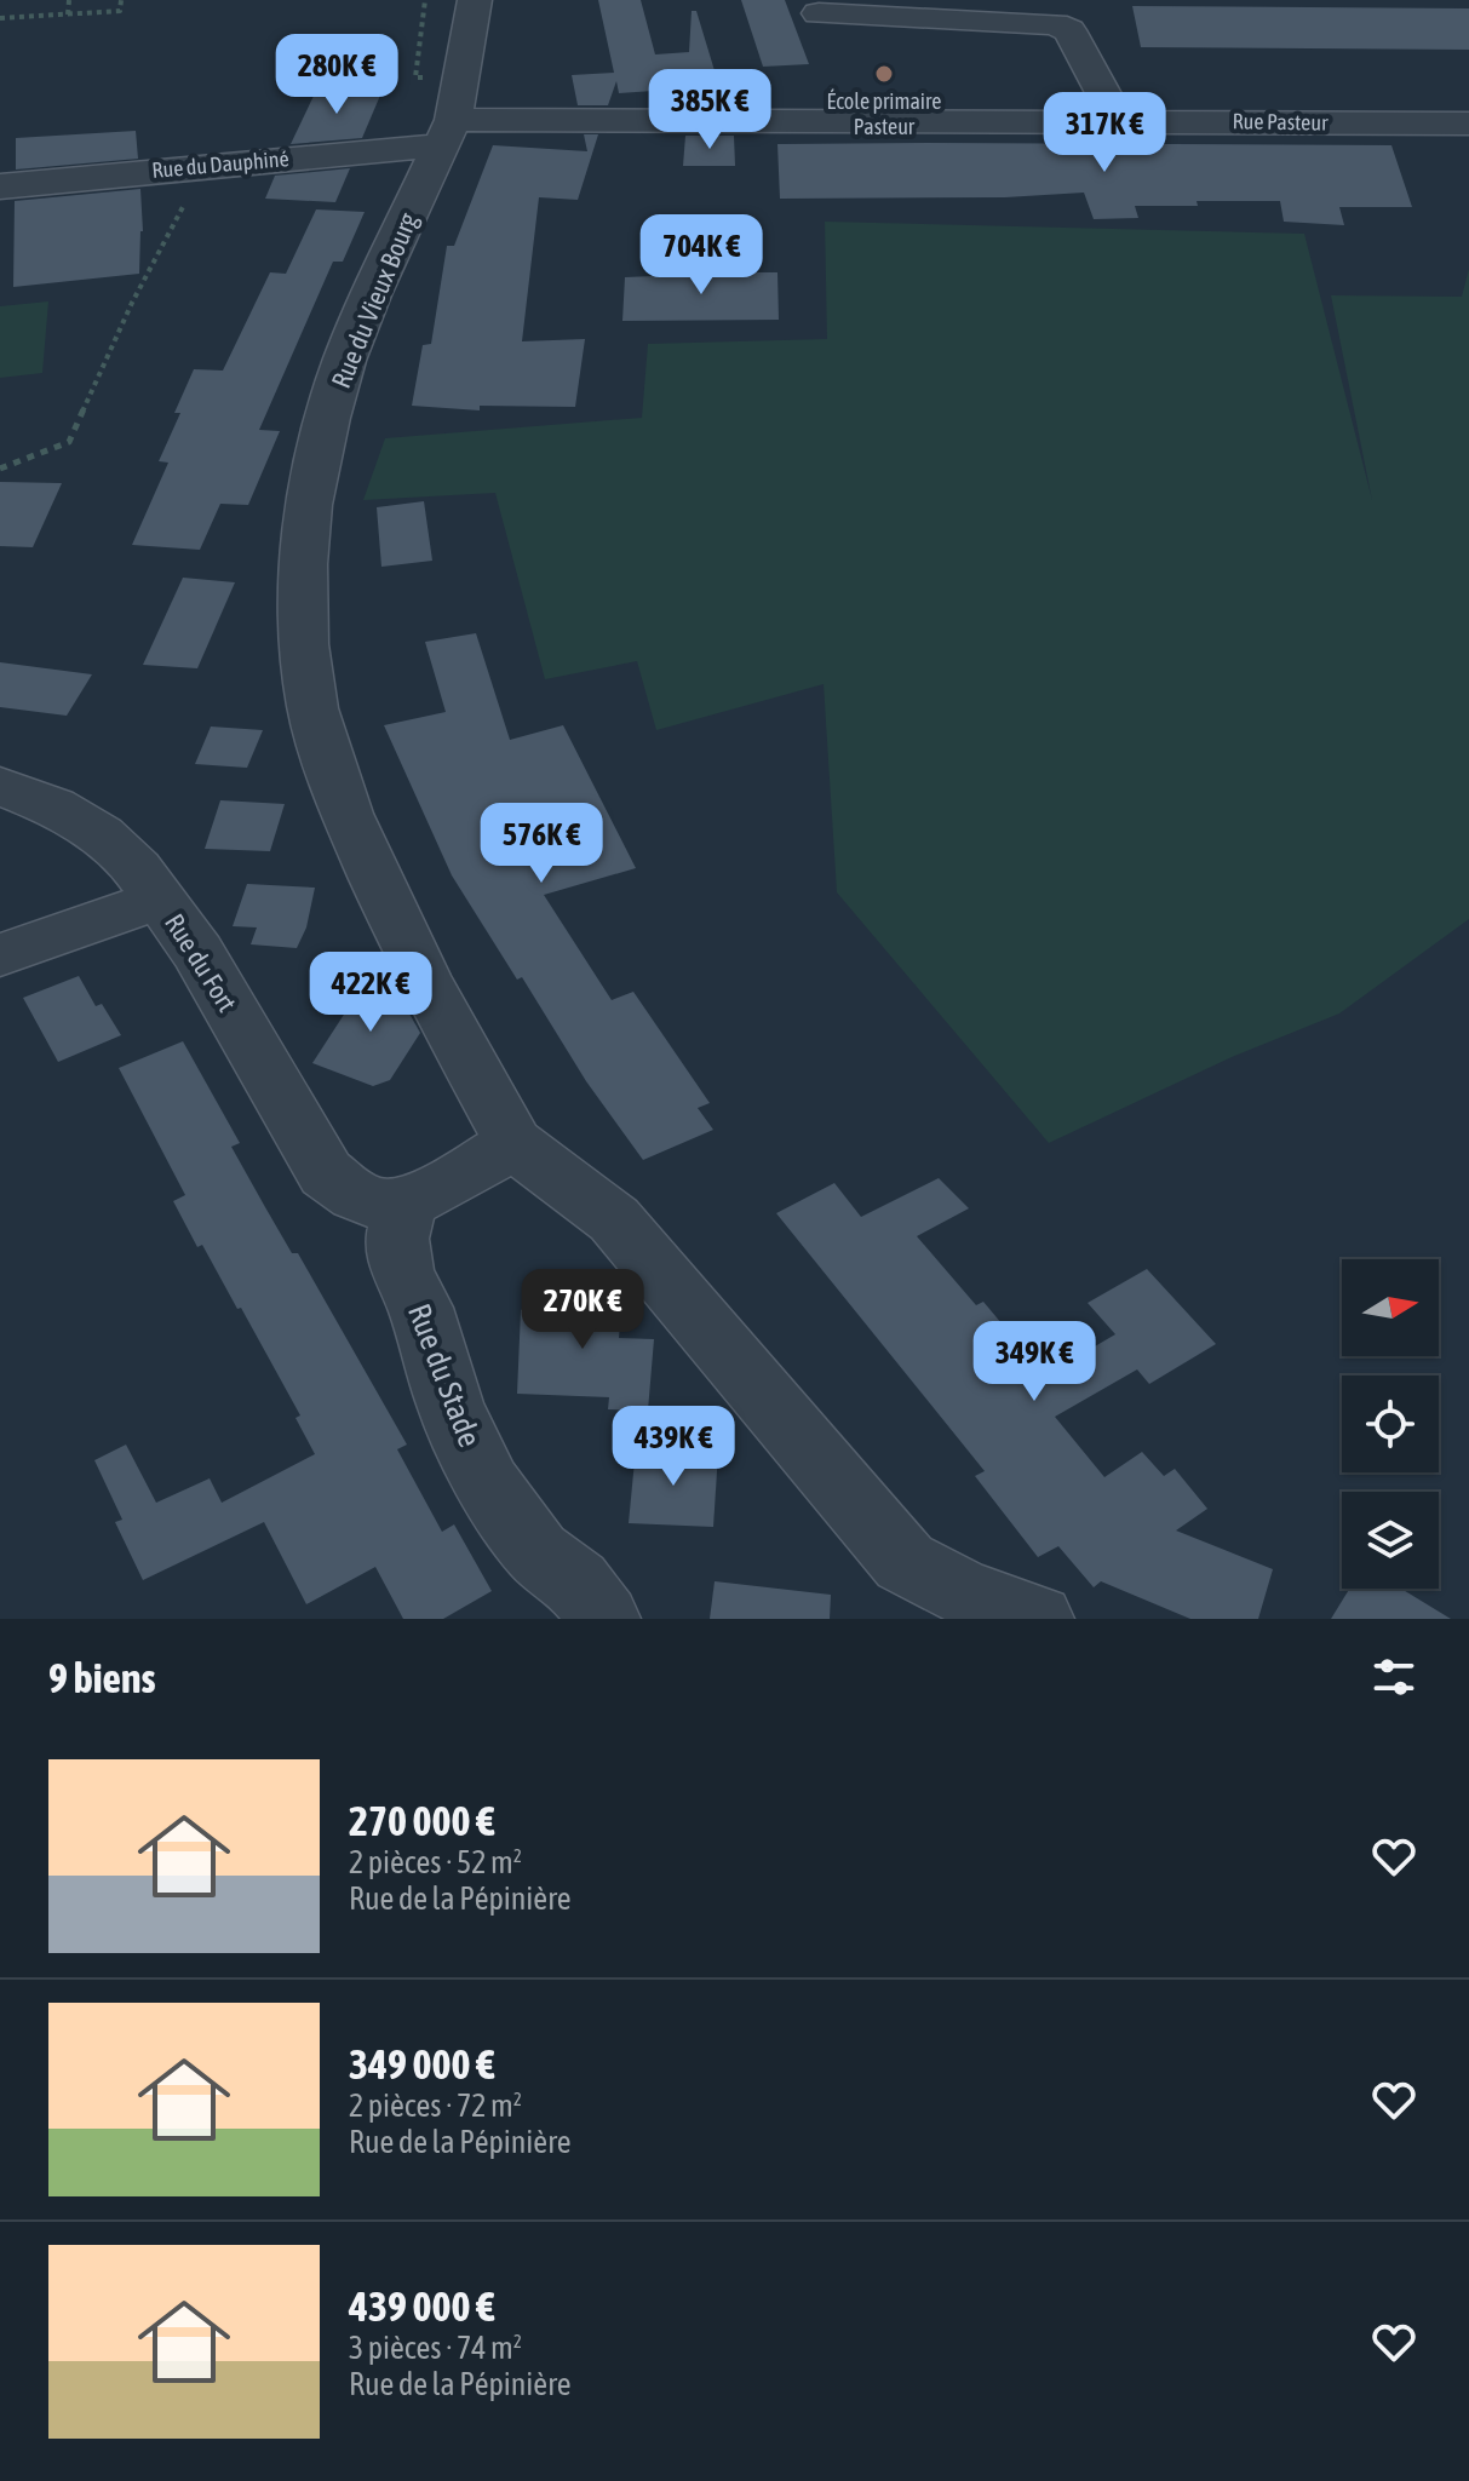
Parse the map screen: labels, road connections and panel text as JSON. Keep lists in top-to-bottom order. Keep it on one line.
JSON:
{"streets":{"street":["Rue Pasteur","Rue du Dauphiné","Rue du Vieux Bourg","Rue du Fort","Rue du Stade"]},"crossings":[["Rue Pasteur","Rue du Dauphiné"],["Rue Pasteur","Rue du Vieux Bourg"],["Rue du Dauphiné","Rue du Vieux Bourg"],["Rue du Fort","Rue du Stade"]],"places":["École primaire Pasteur"],"north":"right","page":{"price":["280K €","385K €","317K €","704K €","576K €","422K €","270K €","349K €","439K €"],"heading":"9 biens","list":[{"name":"270 000 €","note":"2 pièces · 52 m² · Rue de la Pépinière"},{"name":"349 000 €","note":"2 pièces · 72 m² · Rue de la Pépinière"},{"name":"439 000 €","note":"3 pièces · 74 m² · Rue de la Pépinière"}]}}
